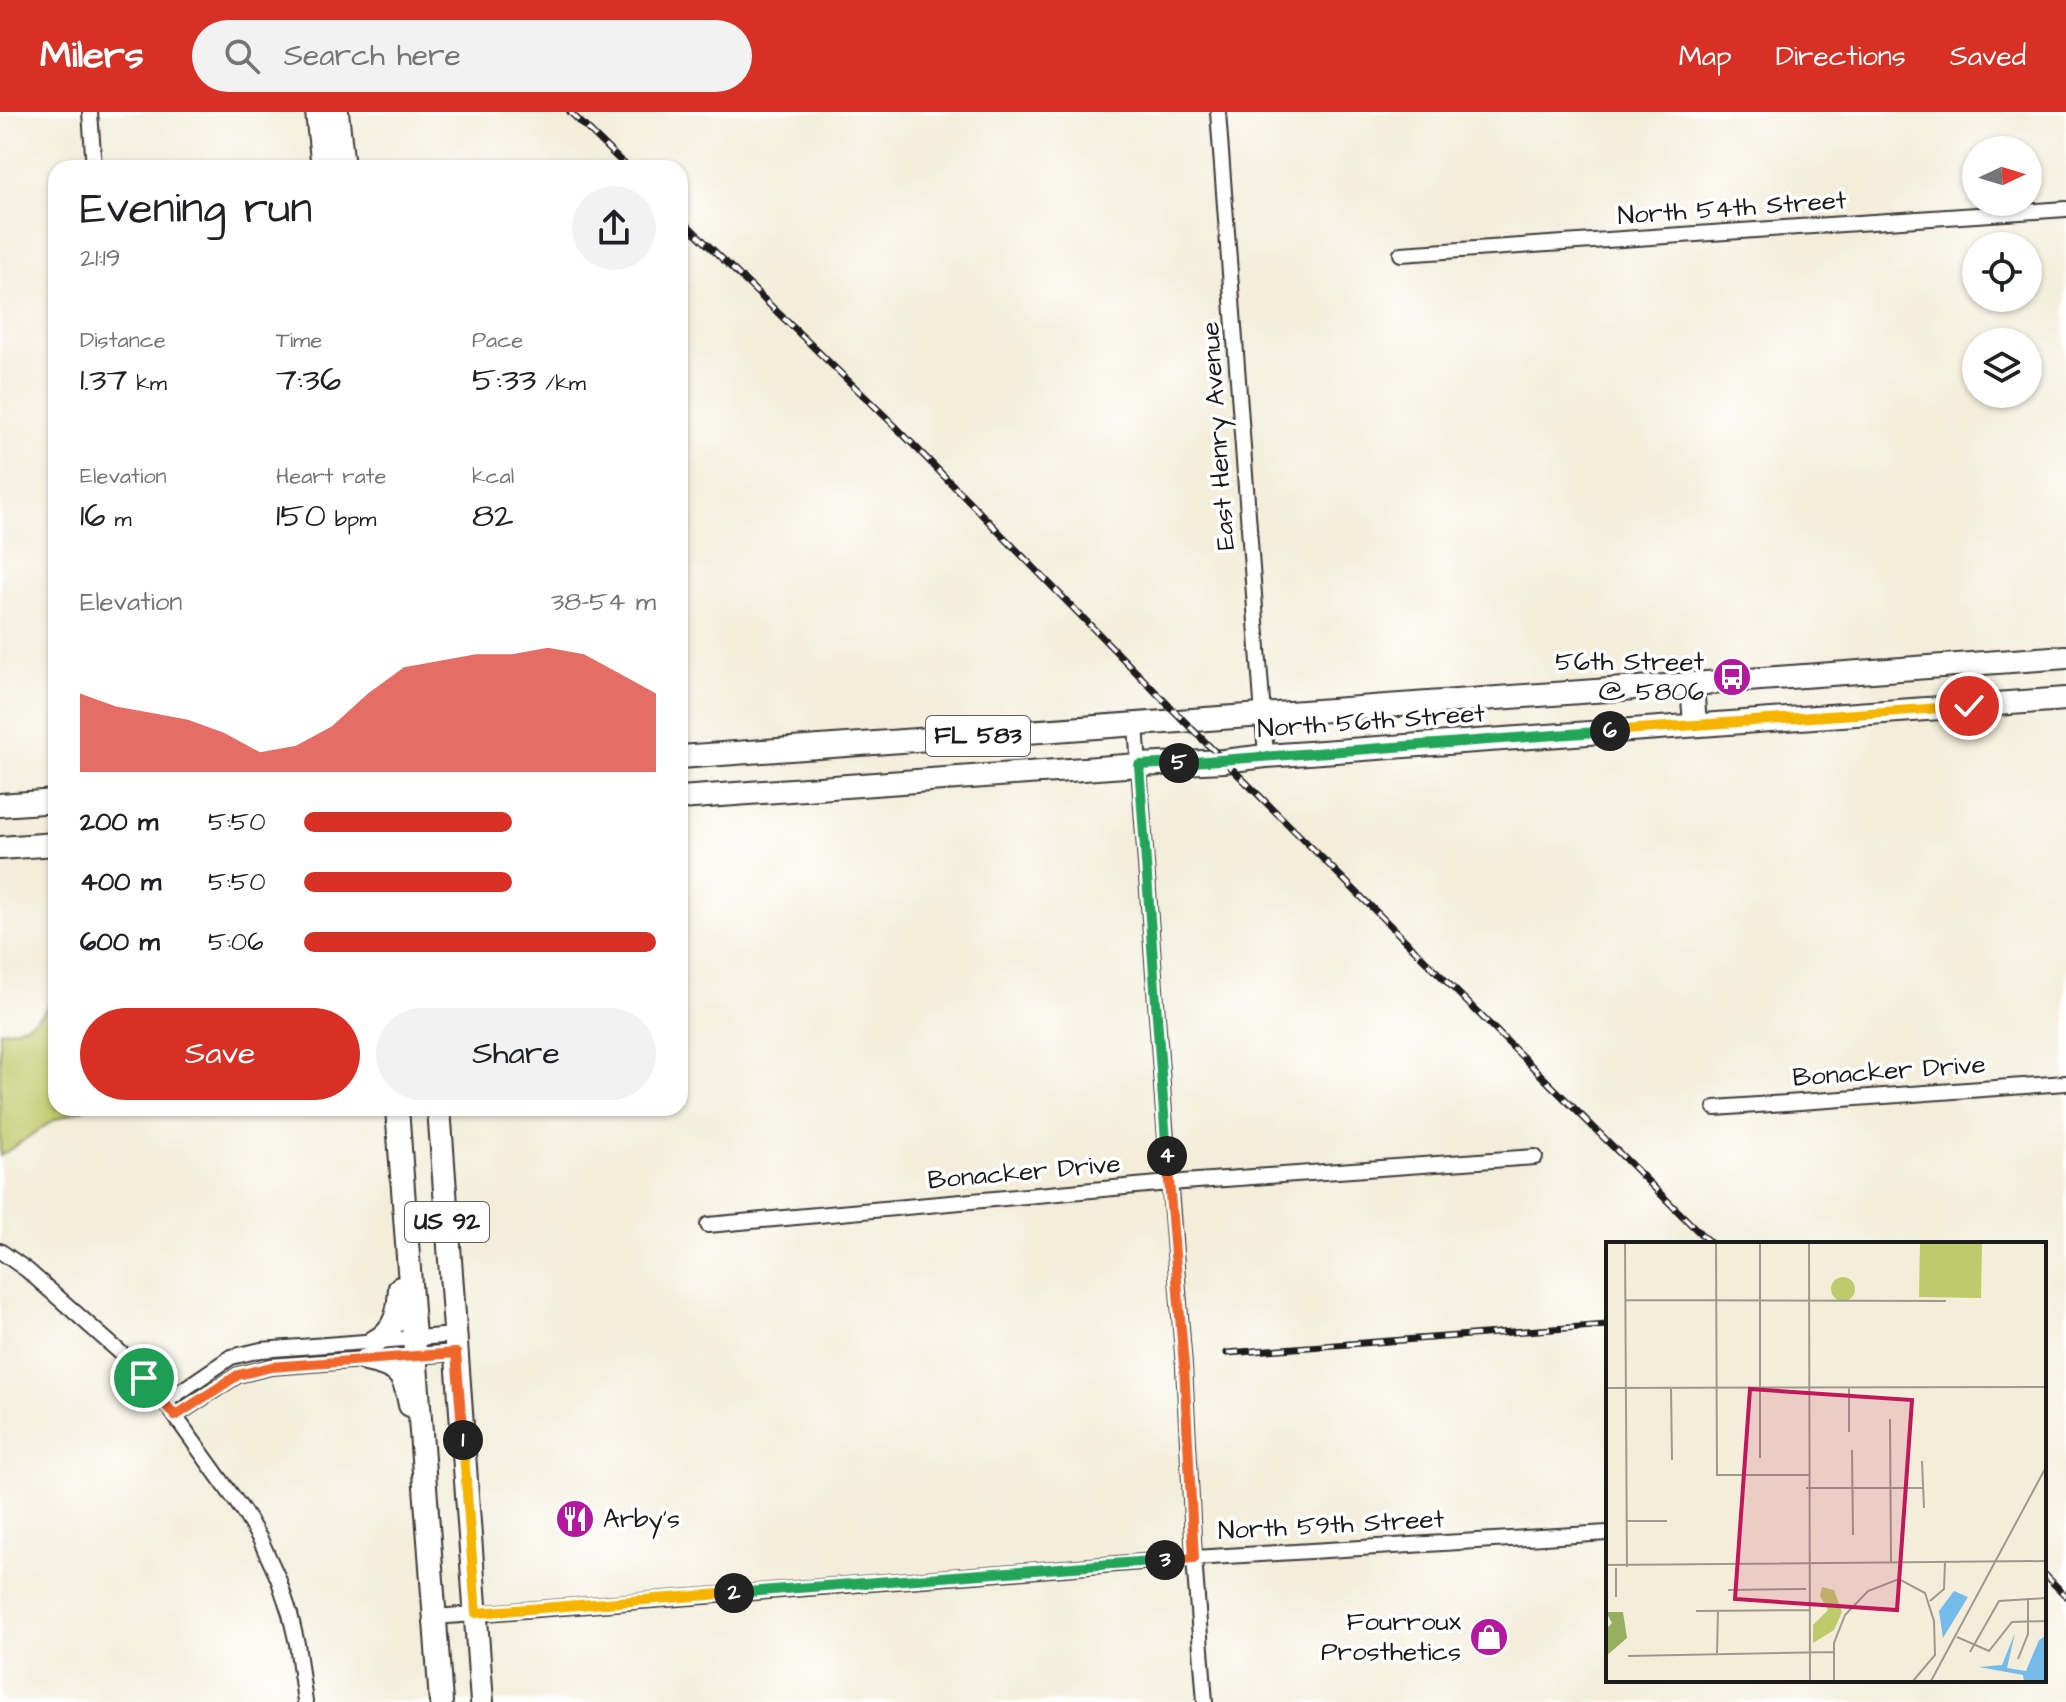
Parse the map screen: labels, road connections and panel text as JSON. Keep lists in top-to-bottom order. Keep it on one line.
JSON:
{"streets":{"main road":["North 56th Street","FL 583","US 92"],"street":["North 54th Street","East Henry Avenue","Bonacker Drive","North 59th Street"]},"crossings":[["East Henry Avenue","North 56th Street"],["US 92","North 59th Street"]],"places":{"bus stop":["56th Street @ 5806"],"restaurant":["Arby's"],"shop":["Fourroux Prosthetics"]},"north":"right","page":{"header":"Milers","search":"Search here","nav":["Map","Directions","Saved"],"heading":["Evening run","21:19"],"stats":[["Distance","1.37 km"],["Time","7:36"],["Pace","5:33 /km"],["Elevation","16 m"],["Heart rate","150 bpm"],["kcal","82"]],"chart":["Elevation","38–54 m"],"pins":["6","5","4","1","3","2"],"list":[{"name":"200 m","note":"5:50"},{"name":"400 m","note":"5:50"},{"name":"600 m","note":"5:06"}],"buttons":["Save","Share"]}}
